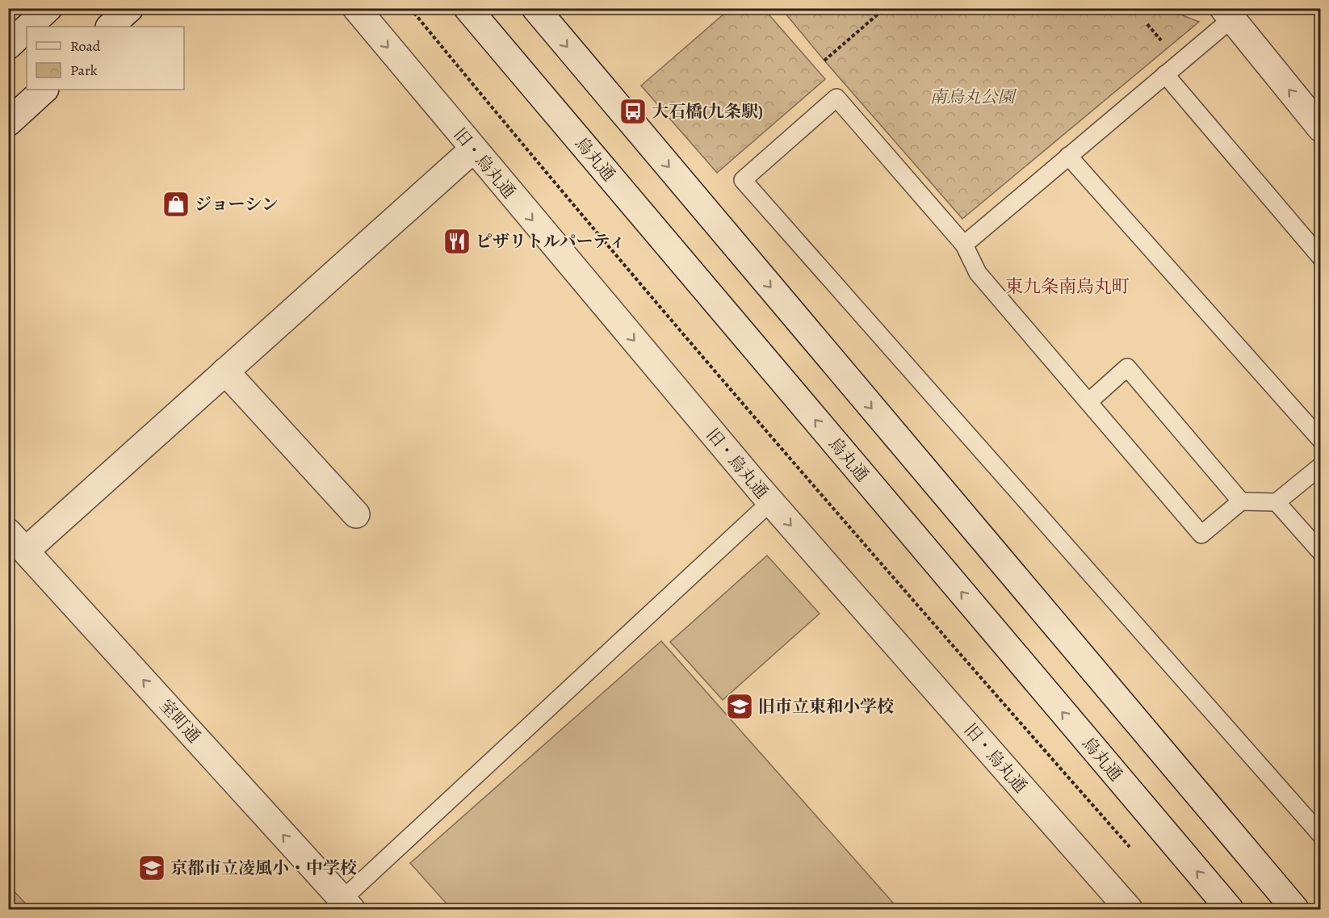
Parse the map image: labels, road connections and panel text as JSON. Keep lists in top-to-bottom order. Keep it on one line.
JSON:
{"streets":{"street":["烏丸通","旧・烏丸通","室町通"]},"one_way":["室町通"],"districts":["東九条南烏丸町"],"parks":["南烏丸公園"],"places":{"bus stop":["大石橋(九条駅)"],"shop":["ジョーシン"],"restaurant":["ピザリトルパーティ"],"school or university":["旧市立東和小学校","京都市立凌風小・中学校"]},"legend":["Road","Park"]}
